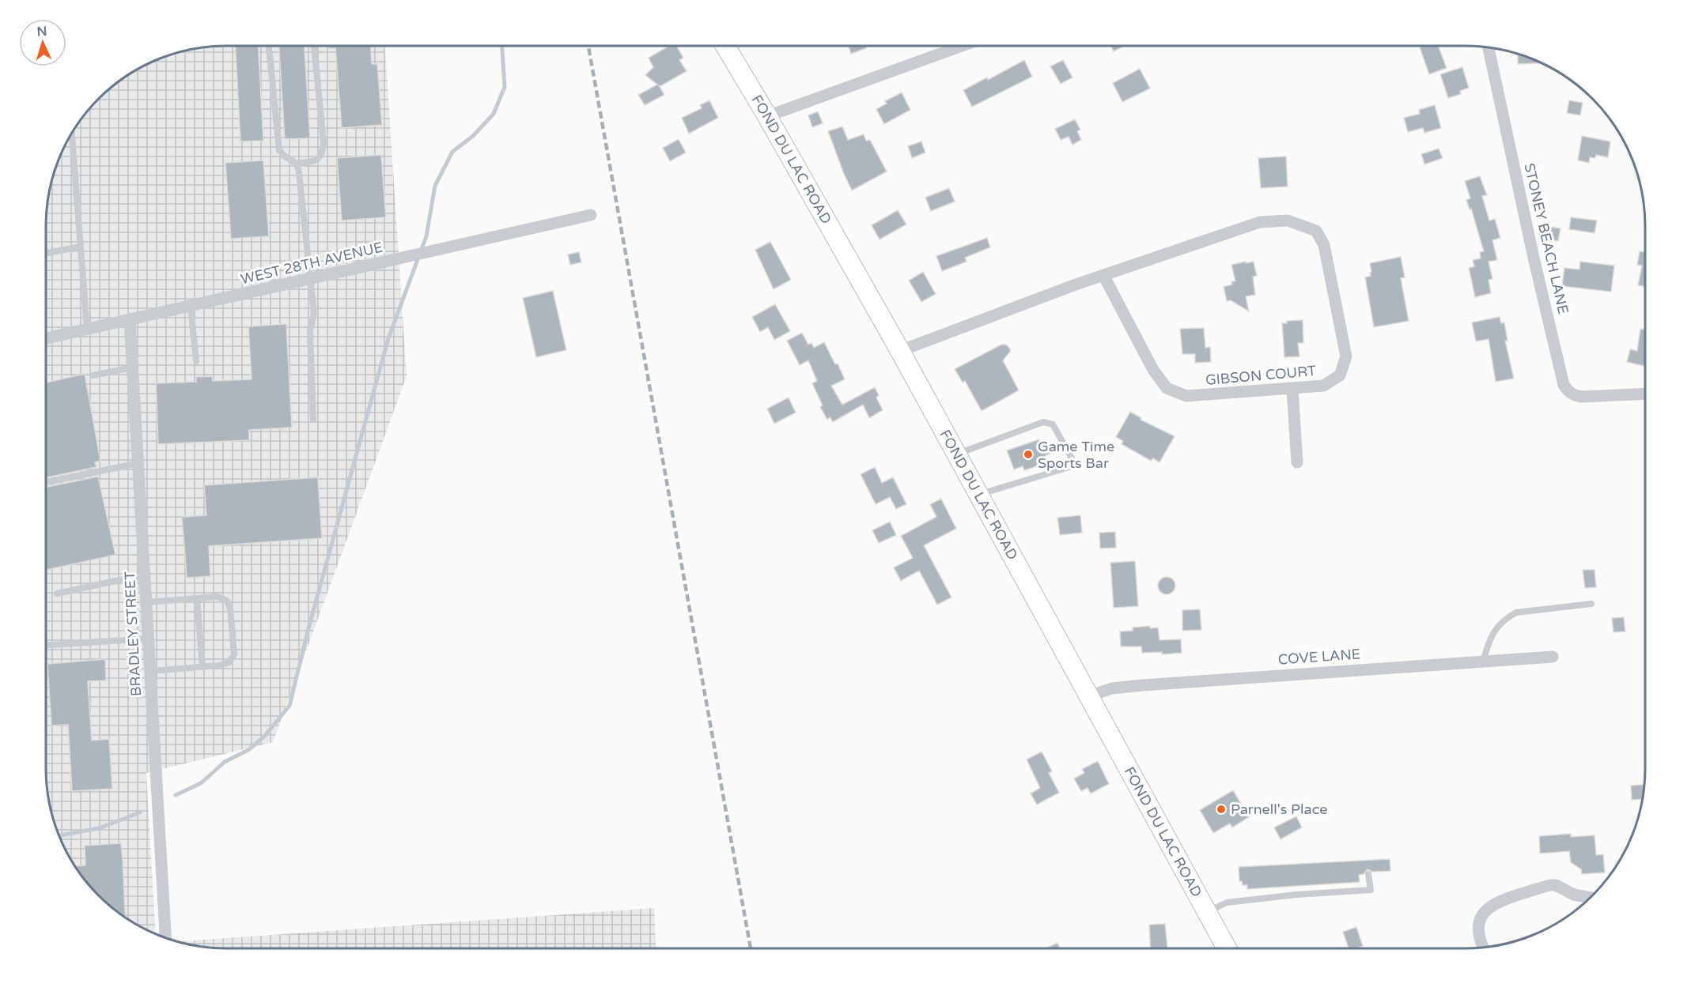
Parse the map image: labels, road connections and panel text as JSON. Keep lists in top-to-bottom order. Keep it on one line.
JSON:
{"streets":{"main road":["FOND DU LAC ROAD"],"street":["STONEY BEACH LANE","WEST 28TH AVENUE","GIBSON COURT","BRADLEY STREET","COVE LANE"]},"crossings":[["FOND DU LAC ROAD","GIBSON COURT"],["FOND DU LAC ROAD","COVE LANE"],["WEST 28TH AVENUE","BRADLEY STREET"]],"places":["Game Time Sports Bar","Parnell's Place"],"north":"top"}
